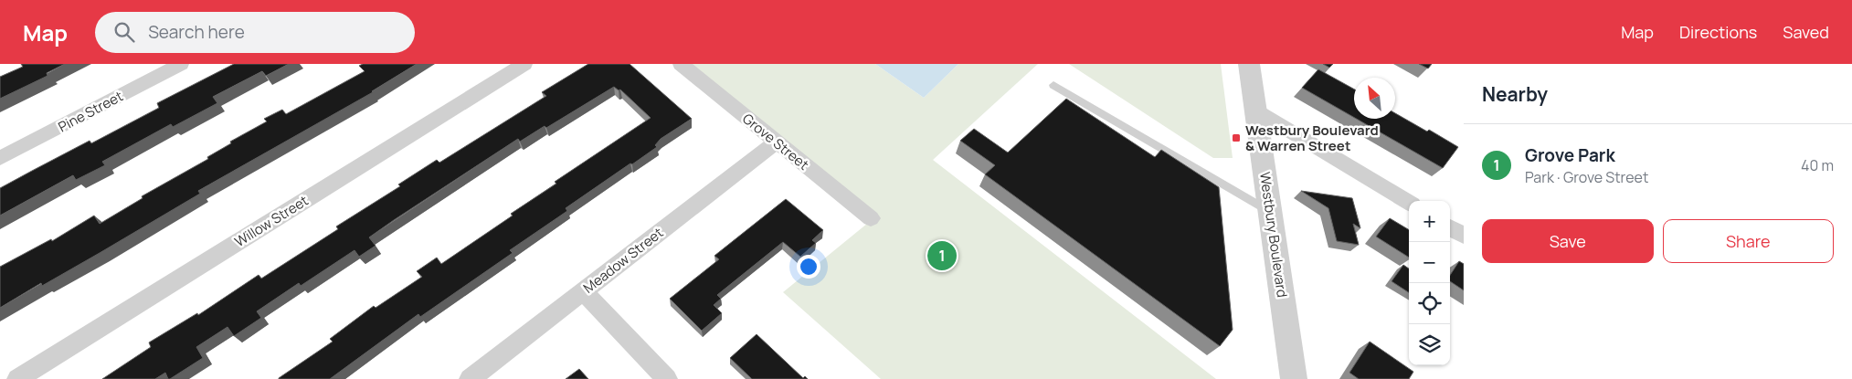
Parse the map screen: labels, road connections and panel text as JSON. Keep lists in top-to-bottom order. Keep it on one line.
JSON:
{"streets":{"street":["Pine Street","Grove Street","Willow Street","Westbury Boulevard","Meadow Street"]},"crossings":[["Grove Street","Meadow Street"]],"places":{"transit":["Westbury Boulevard & Warren Street"]},"north":"top left","page":{"header":"Map","search":"Search here","nav":["Map","Directions","Saved"],"heading":"Nearby","list":[{"mark":"1","name":"Grove Park","note":"Park · Grove Street","value":"40 m"}],"map_buttons":["+","−"],"buttons":["Save","Share"],"pins":"1"}}
